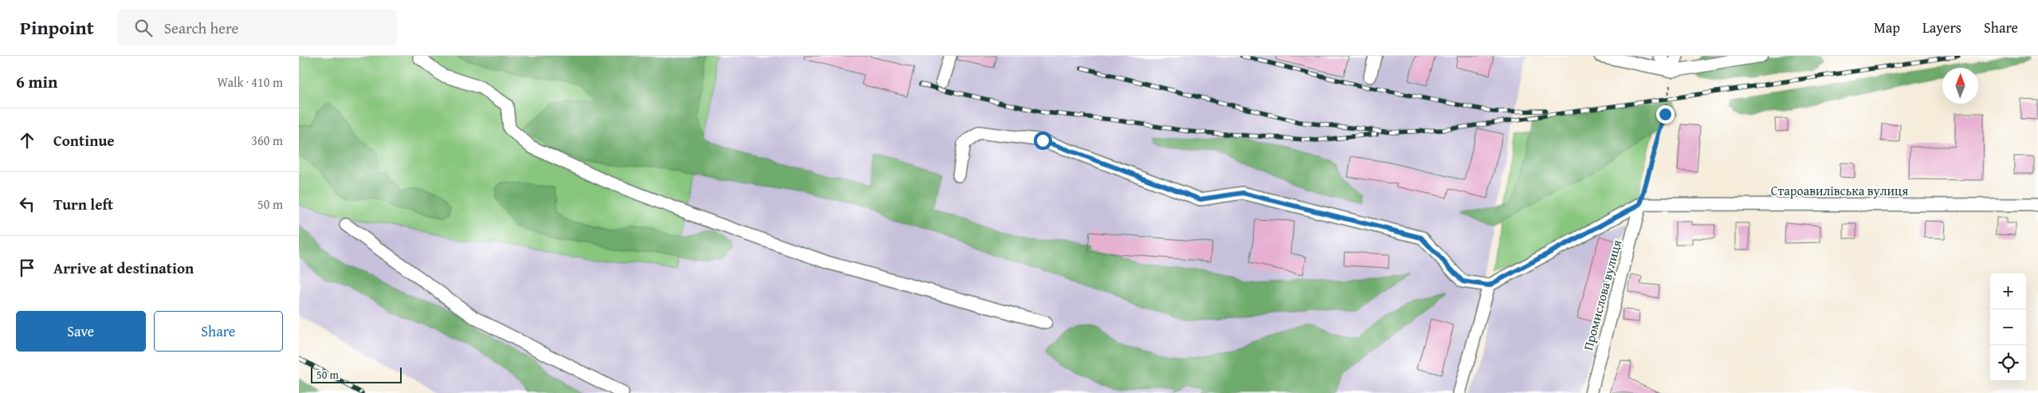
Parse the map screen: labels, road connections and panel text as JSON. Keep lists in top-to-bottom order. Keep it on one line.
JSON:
{"streets":{"street":["Староавилівська вулиця","Промислова вулиця"]},"crossings":[["Староавилівська вулиця","Промислова вулиця"]],"scale_bar":"50 m","north":"top","page":{"header":"Pinpoint","search":"Search here","nav":["Map","Layers","Share"],"heading":["6 min","Walk · 410 m"],"list":[["Continue","360 m"],["Turn left","50 m"],"Arrive at destination"],"map_buttons":["+","−"],"buttons":["Save","Share"],"scale":"50 m"}}
